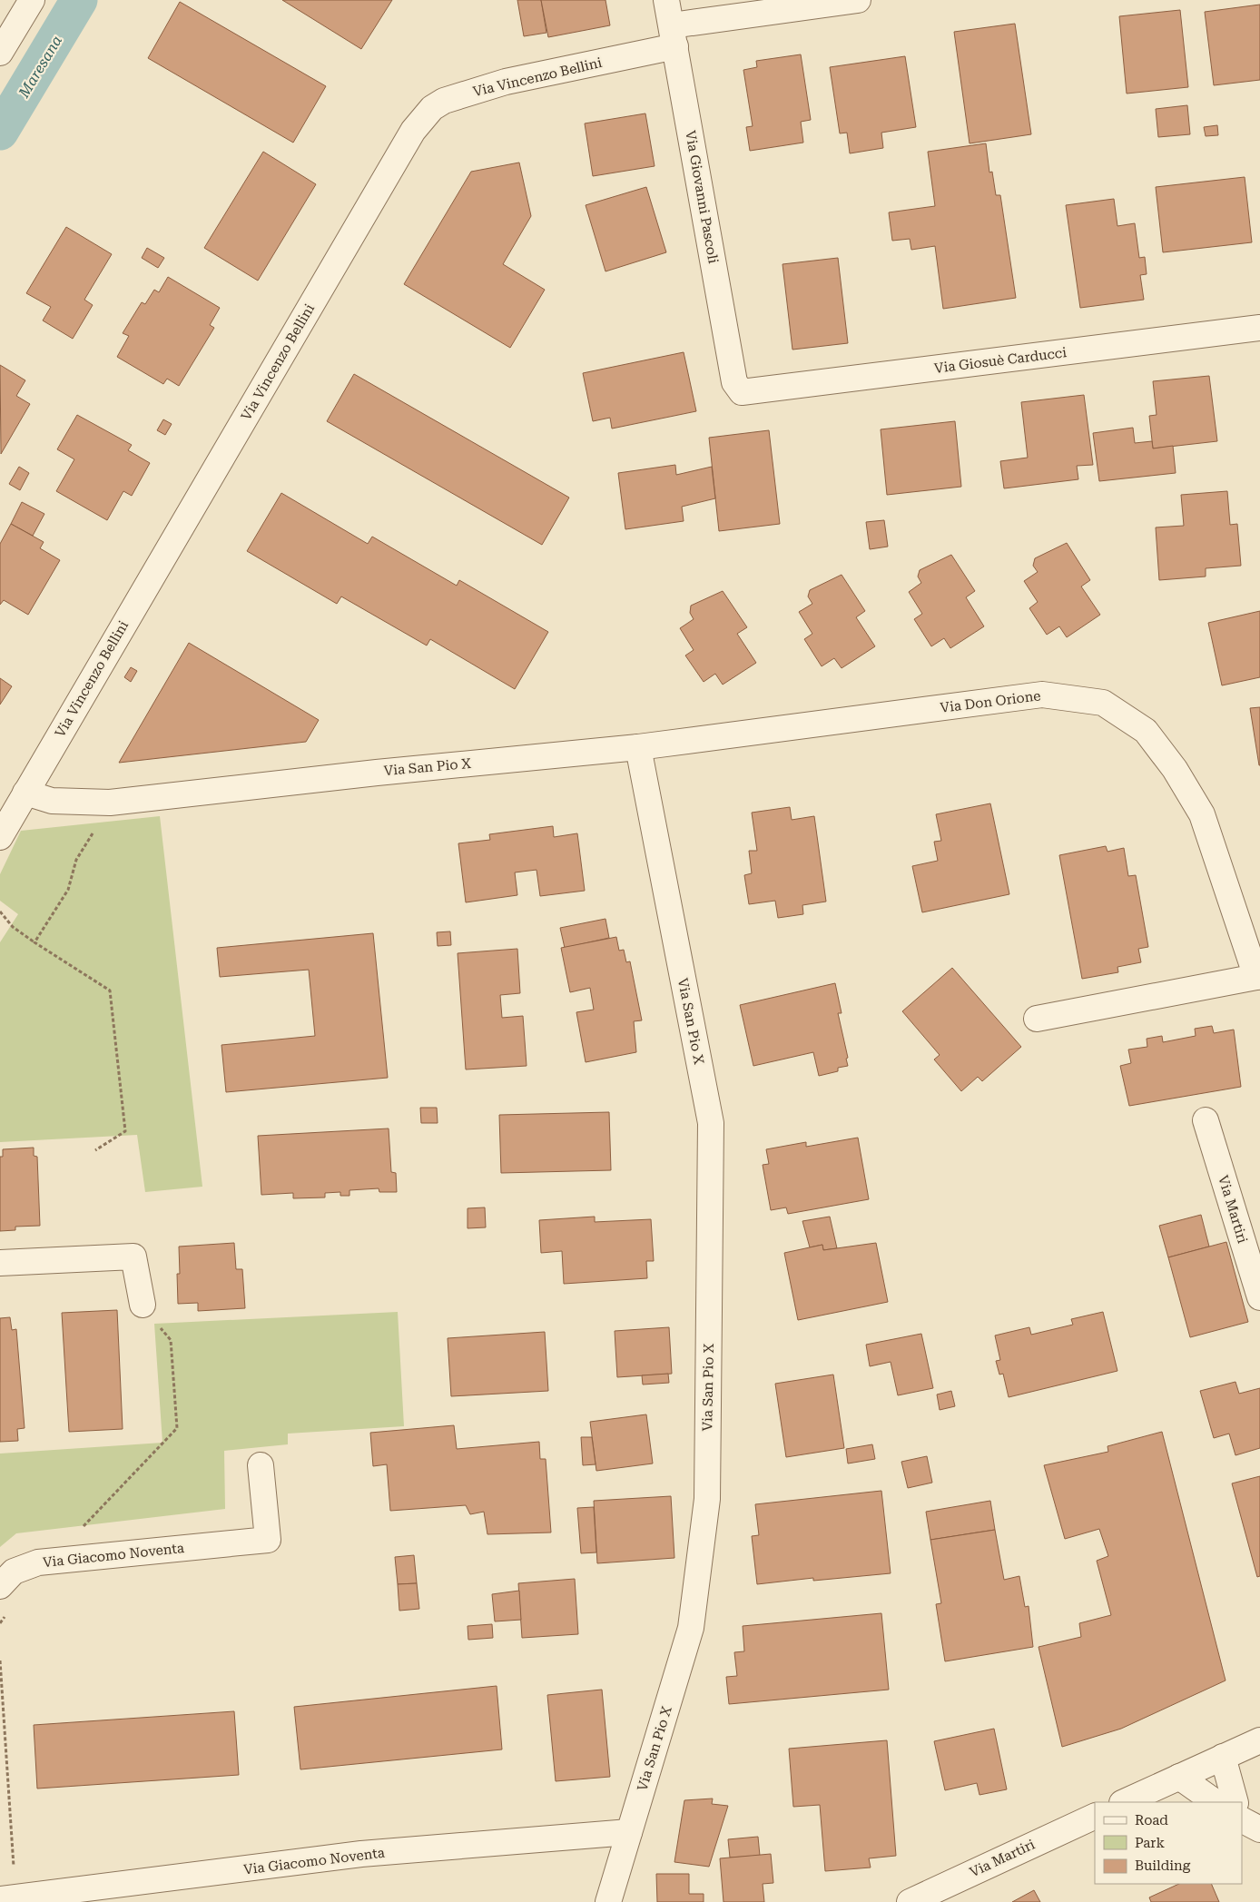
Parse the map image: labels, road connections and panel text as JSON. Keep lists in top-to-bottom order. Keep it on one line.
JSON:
{"streets":{"street":["Via Vincenzo Bellini","Via Giovanni Pascoli","Via Giosuè Carducci","Via Don Orione","Via San Pio X","Via Martiri","Via Giacomo Noventa"]},"crossings":[["Via Vincenzo Bellini","Via Giovanni Pascoli"],["Via Vincenzo Bellini","Via San Pio X"],["Via Giovanni Pascoli","Via Giosuè Carducci"],["Via Don Orione","Via San Pio X"],["Via San Pio X","Via Giacomo Noventa"]],"water":["Maresana"],"legend":["Road","Park","Building"]}
